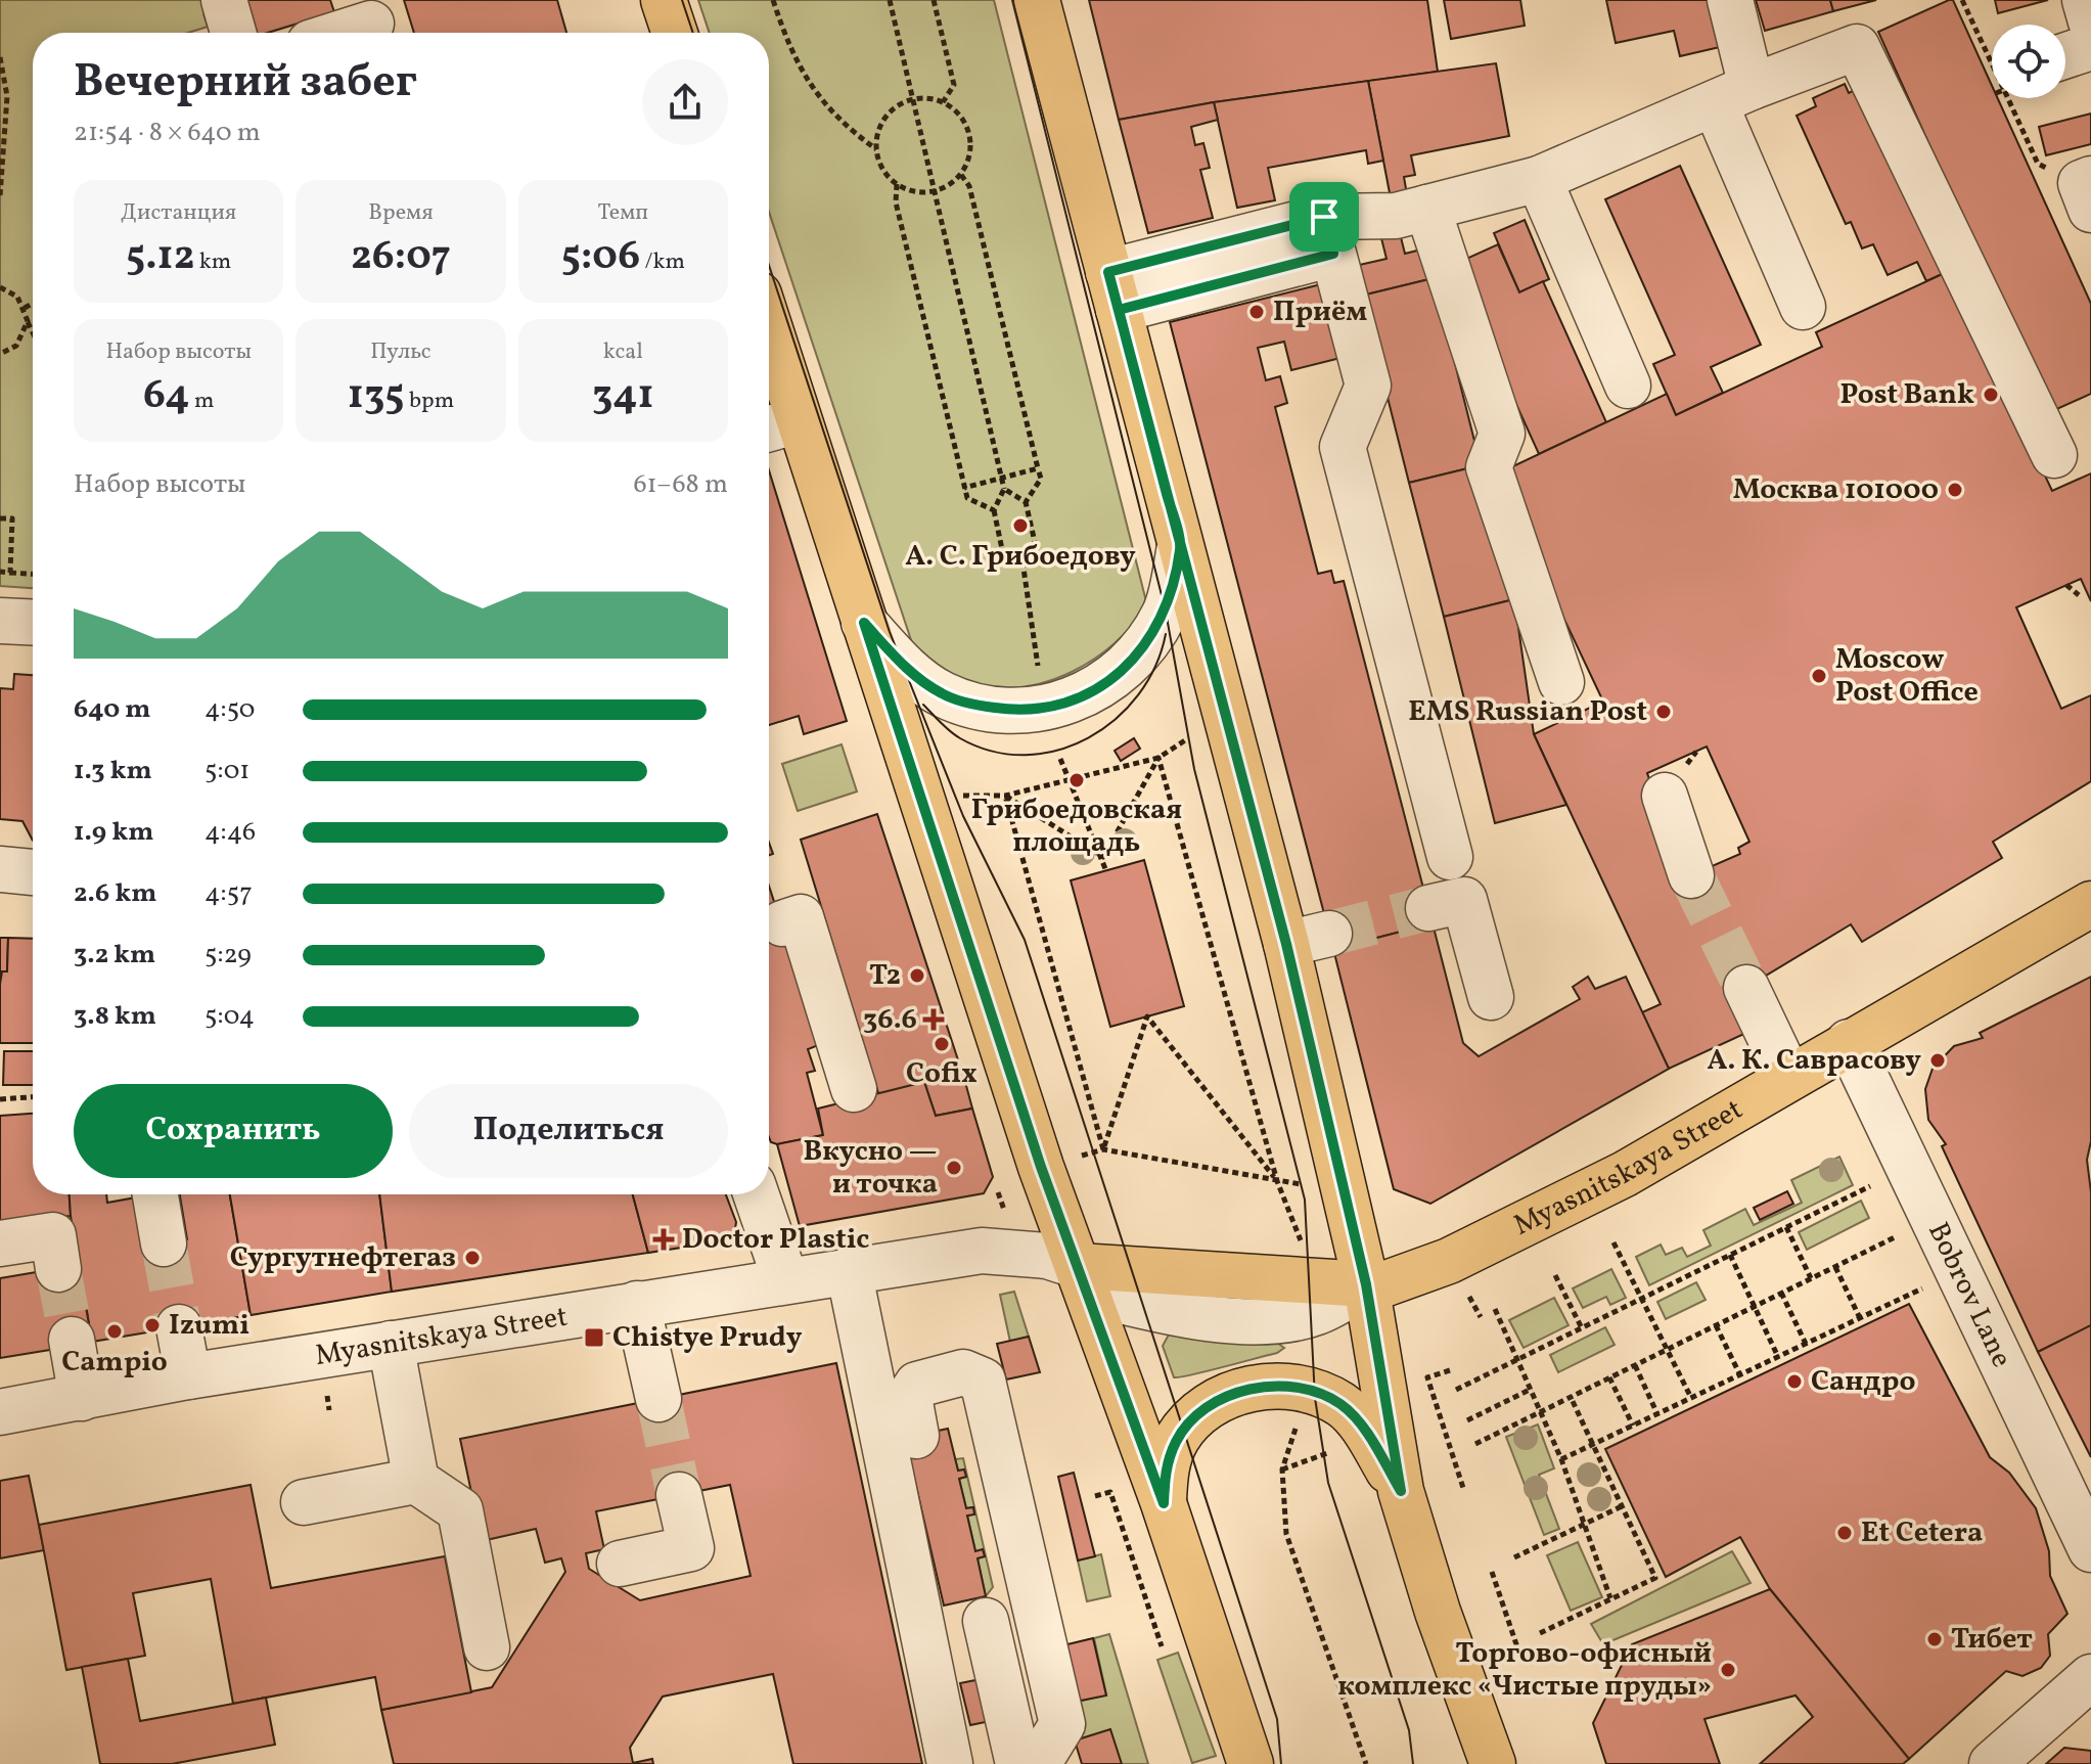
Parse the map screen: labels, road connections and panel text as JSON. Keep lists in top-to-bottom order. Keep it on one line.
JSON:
{"streets":{"main road":["Myasnitskaya Street"],"street":["Bobrov Lane"]},"crossings":[["Myasnitskaya Street","Bobrov Lane"]],"places":{"other":["Приём","Post Bank","Москва 101000","А. С. Грибоедову","Moscow Post Office","EMS Russian Post","Грибоедовская площадь","T2","Cofix","А. К. Саврасову","Вкусно — и точка","Сургутнефтегаз","Izumi","Campio","Сандро","Et Cetera","Тибет","Торгово-офисный комплекс «Чистые пруды»"],"health":["36.6","Doctor Plastic"],"transit":["Chistye Prudy"]},"page":{"heading":["Вечерний забег","21:54 · 8 × 640 m"],"stats":[["Дистанция","5.12 km"],["Время","26:07"],["Темп","5:06 /km"],["Набор высоты","64 m"],["Пульс","135 bpm"],["kcal","341"]],"chart":["Набор высоты","61–68 m"],"list":[{"name":"640 m","note":"4:50"},{"name":"1.3 km","note":"5:01"},{"name":"1.9 km","note":"4:46"},{"name":"2.6 km","note":"4:57"},{"name":"3.2 km","note":"5:29"},{"name":"3.8 km","note":"5:04"}],"buttons":["Сохранить","Поделиться"]}}
